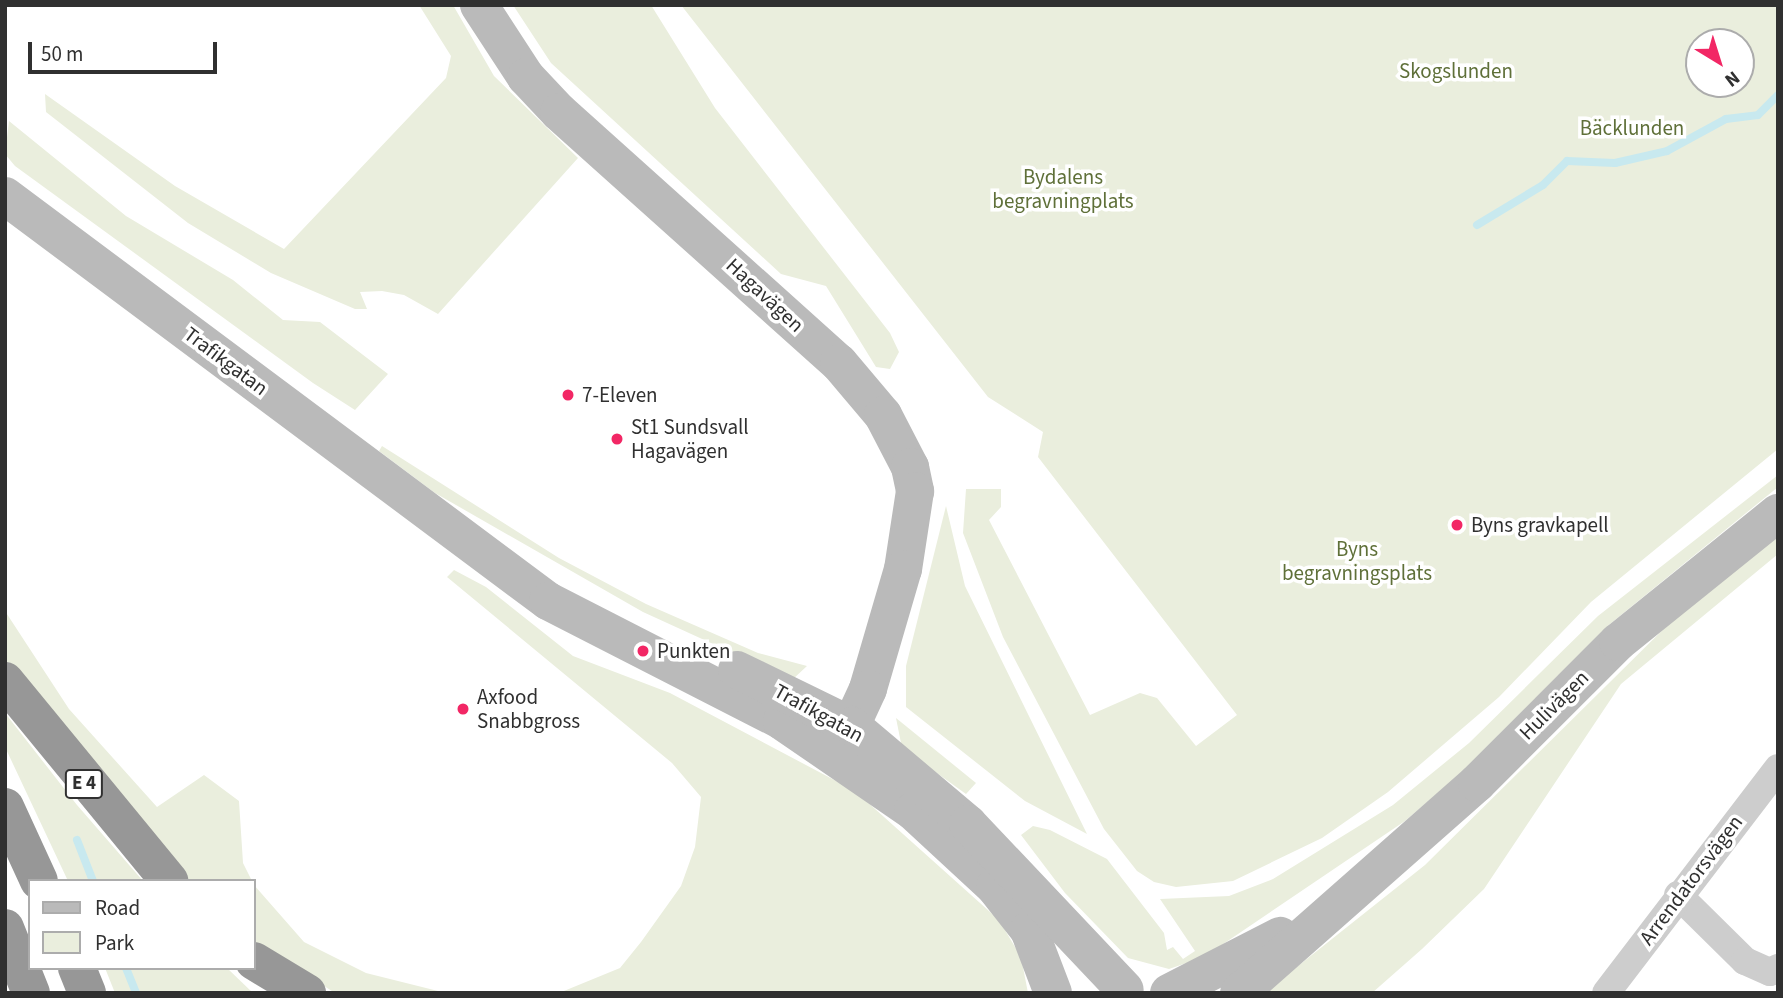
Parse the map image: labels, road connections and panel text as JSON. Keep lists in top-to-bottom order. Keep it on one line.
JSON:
{"streets":{"highway":["E 4"],"main road":["Hagavägen","Trafikgatan","Hulivägen"],"street":["Arrendatorsvägen"]},"crossings":[["Hagavägen","Trafikgatan"]],"parks":["Skogslunden","Bäcklunden","Bydalens begravningplats","Byns begravningsplats"],"places":["7-Eleven","St1 Sundsvall Hagavägen","Byns gravkapell","Punkten","Axfood Snabbgross"],"legend":["Road","Park"],"scale_bar":"50 m","north":"bottom right"}
